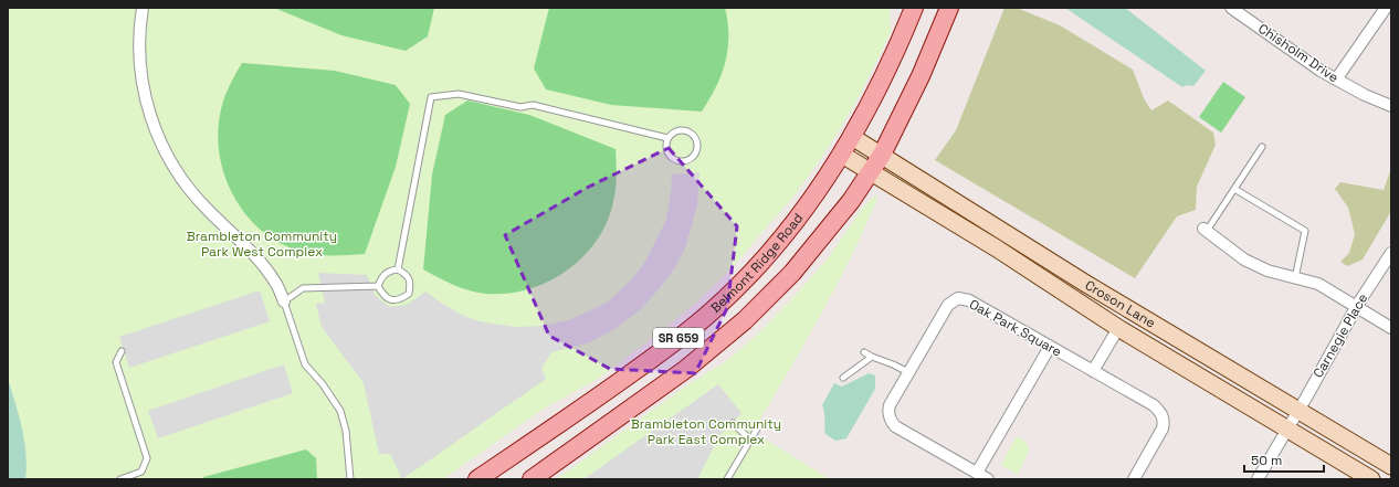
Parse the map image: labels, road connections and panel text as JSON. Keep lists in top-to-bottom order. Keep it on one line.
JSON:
{"streets":{"main road":["Belmont Ridge Road","Croson Lane","SR 659"],"street":["Chisholm Drive","Oak Park Square","Carnegie Place"]},"crossings":[["Belmont Ridge Road","Croson Lane"],["Croson Lane","Carnegie Place"],["Croson Lane","SR 659"]],"parks":["Brambleton Community Park West Complex","Brambleton Community Park East Complex"],"scale_bar":"50 m"}
